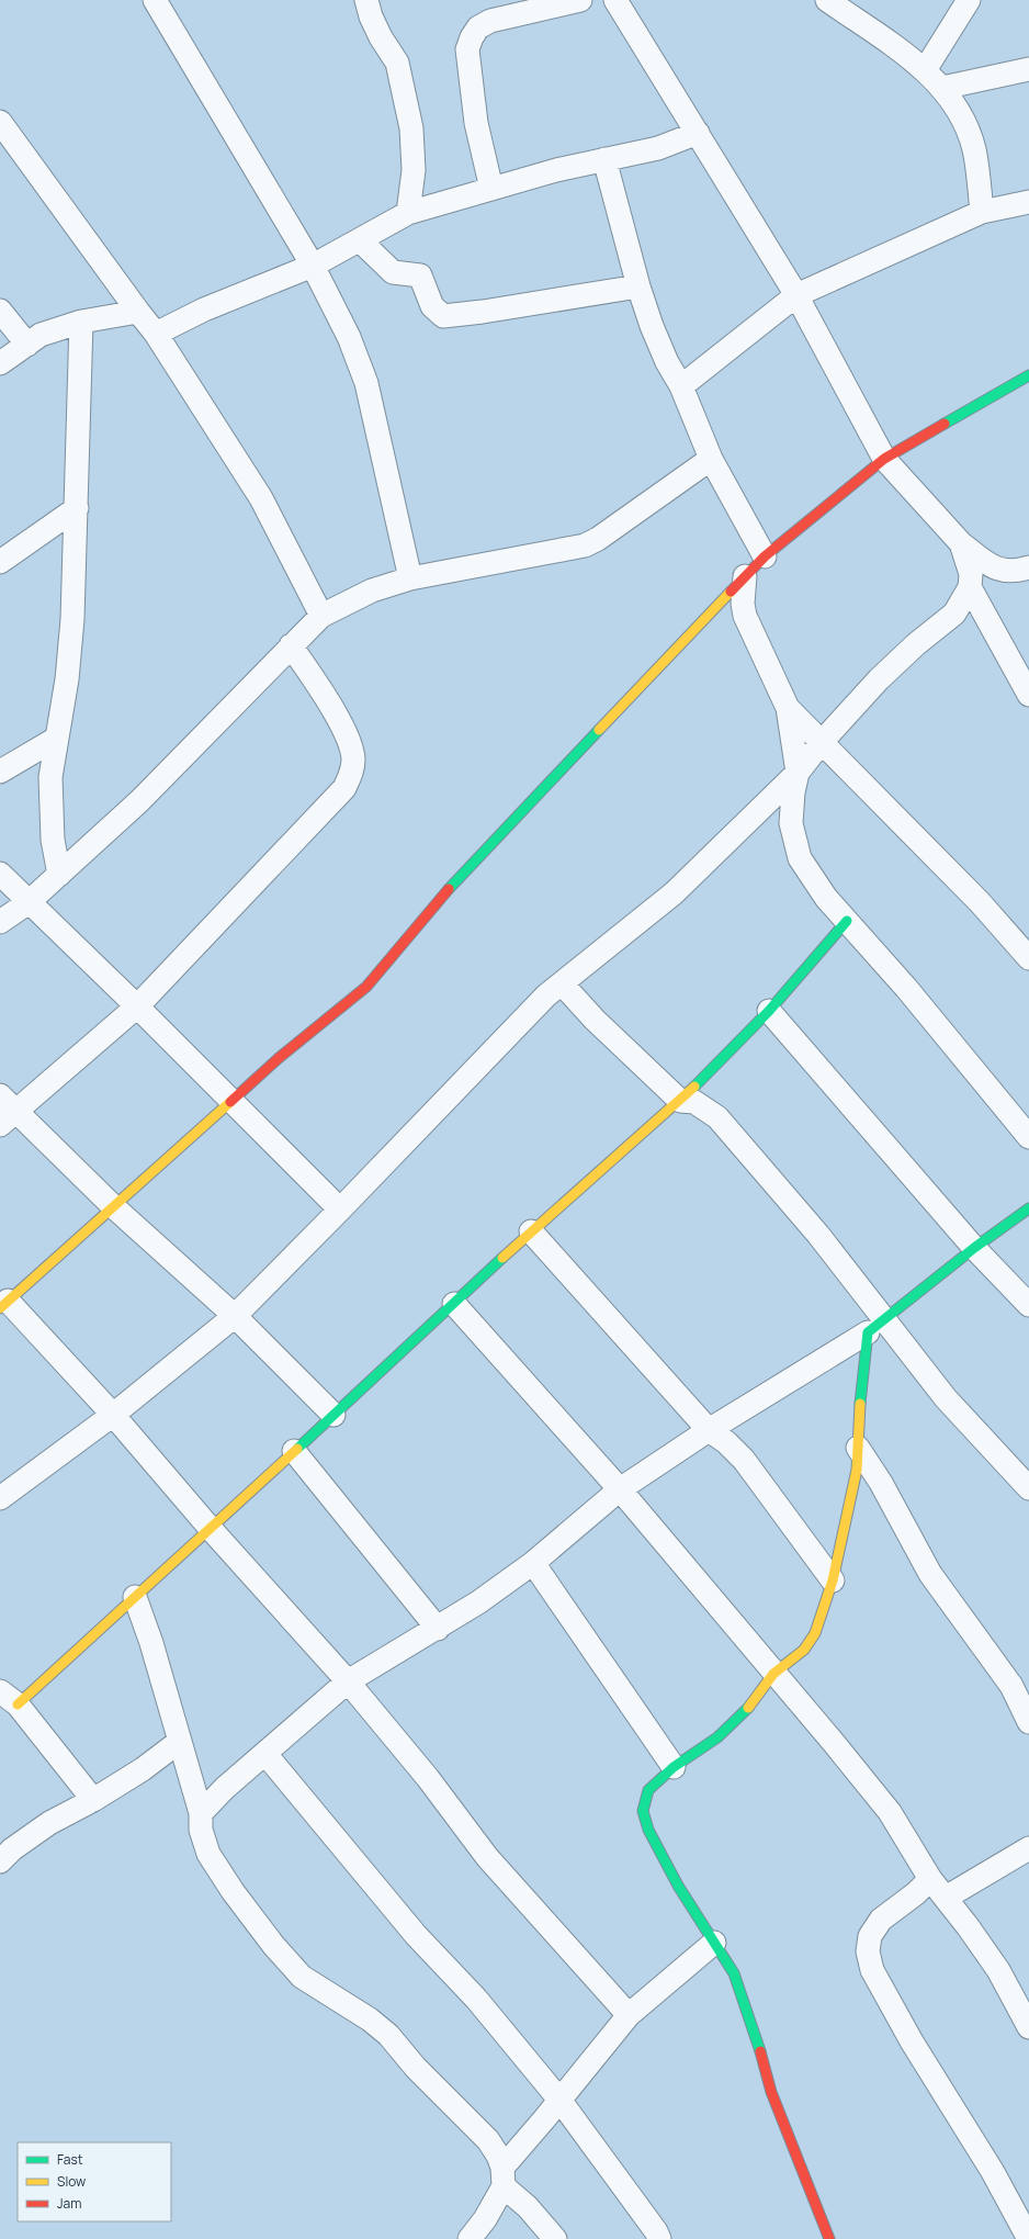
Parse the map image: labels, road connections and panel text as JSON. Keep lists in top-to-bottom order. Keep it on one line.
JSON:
{"legend":["Fast","Slow","Jam"]}
